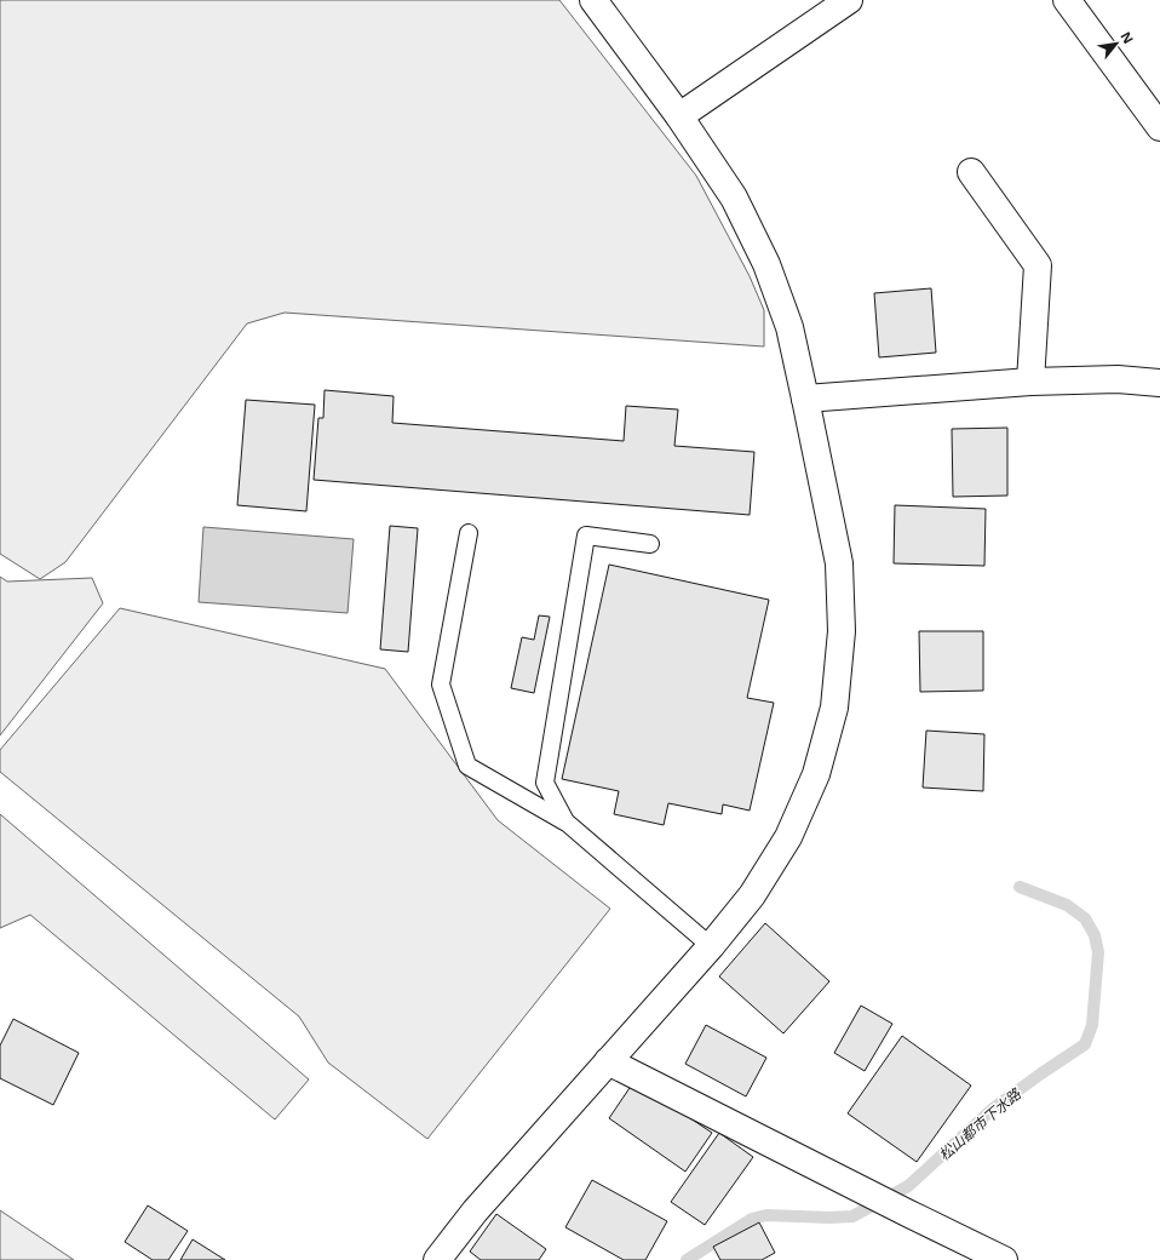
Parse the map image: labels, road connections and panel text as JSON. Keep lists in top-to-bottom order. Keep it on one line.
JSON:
{"water":["松山都市下水路"],"north":"top right"}
